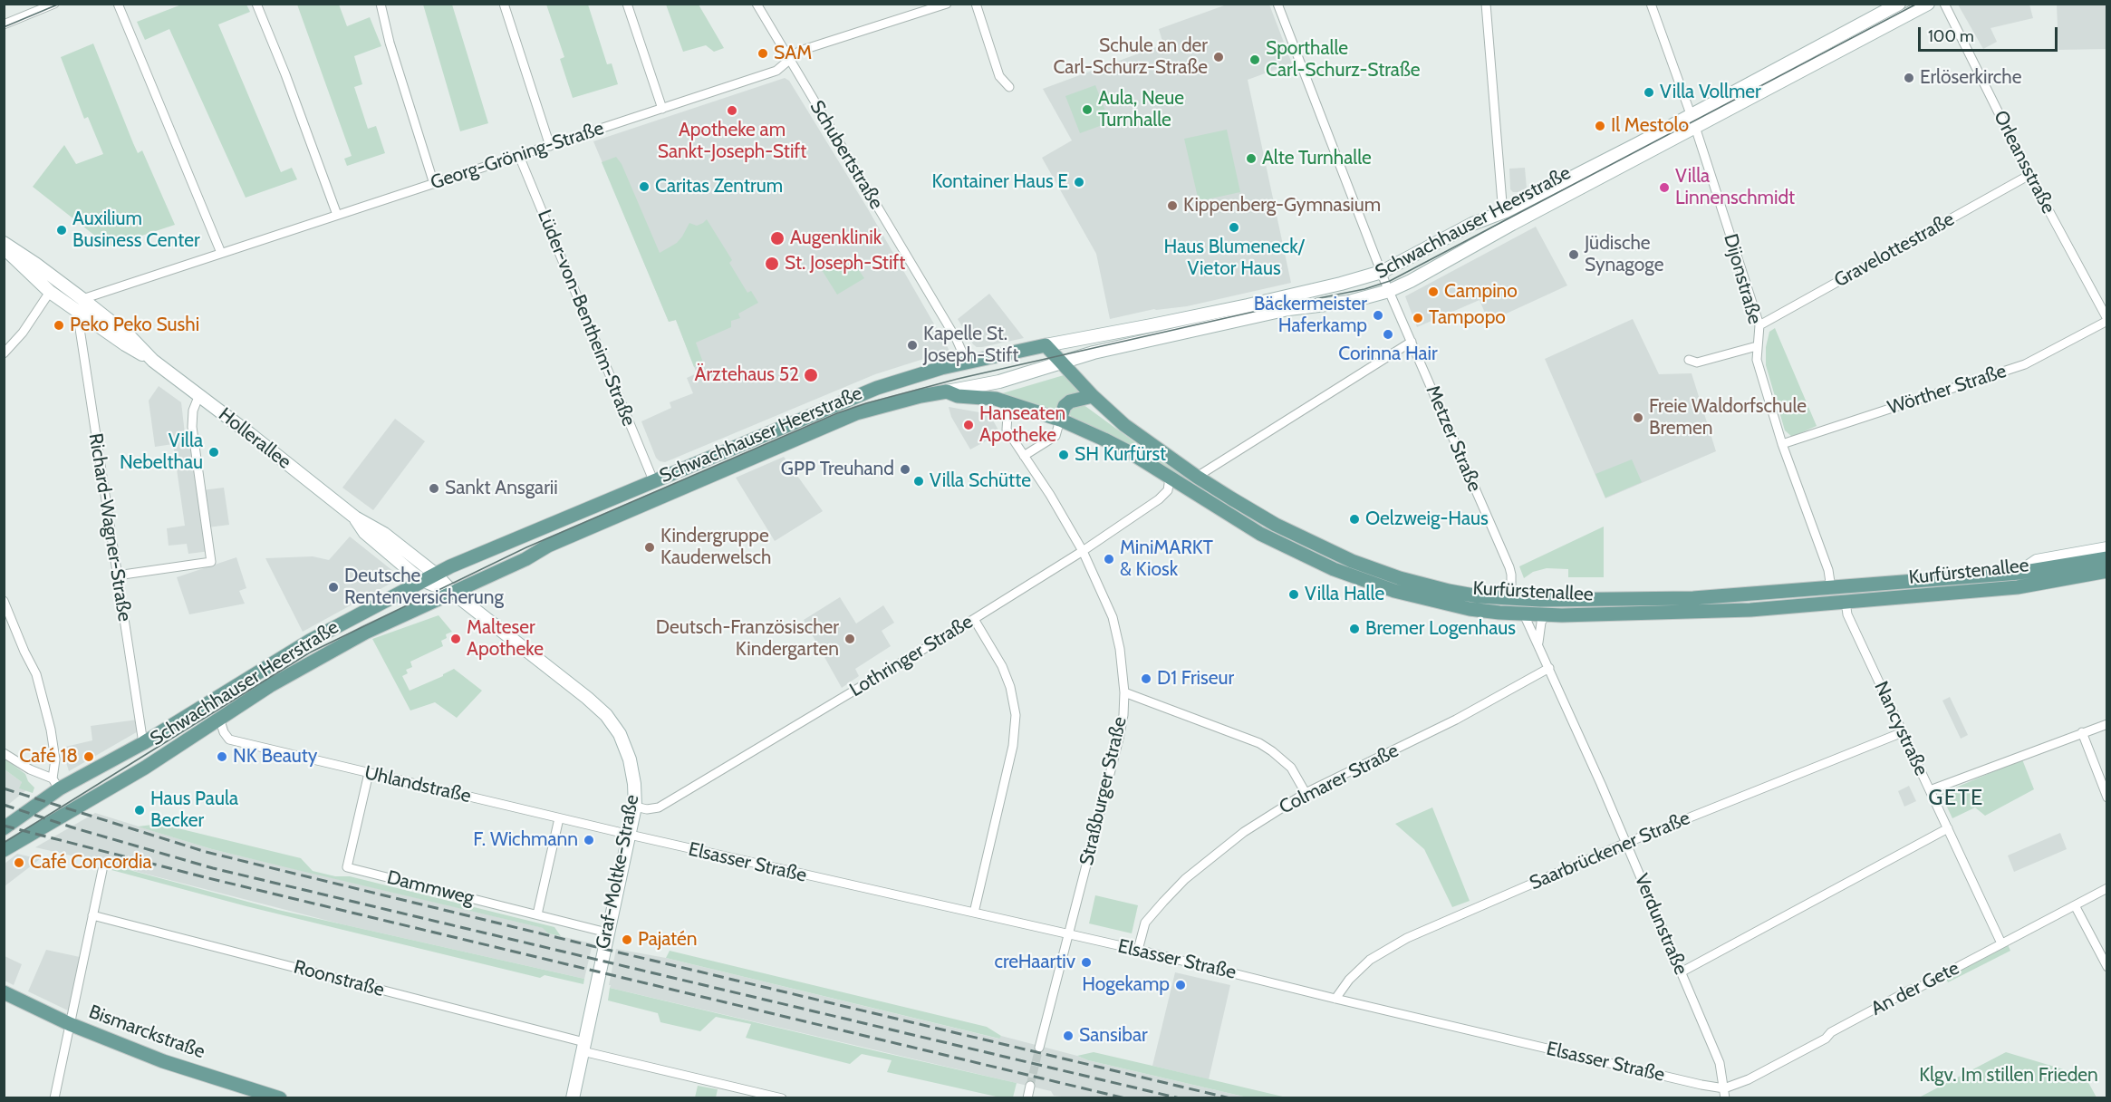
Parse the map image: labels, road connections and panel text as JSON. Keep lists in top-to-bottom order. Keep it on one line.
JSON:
{"streets":{"main road":["Schwachhauser Heerstraße","Hollerallee","Kurfürstenallee","Graf-Moltke-Straße","Bismarckstraße"],"street":["Schubertstraße","Georg-Gröning-Straße","Orleansstraße","Gravelottestraße","Dijonstraße","Lüder-von-Bentheim-Straße","Wörther Straße","Metzer Straße","Richard-Wagner-Straße","Lothringer Straße","Nancystraße","Colmarer Straße","Uhlandstraße","Straßburger Straße","Saarbrückener Straße","Elsasser Straße","Dammweg","Verdunstraße","Roonstraße","An der Gete"]},"crossings":[["Schubertstraße","Georg-Gröning-Straße"],["Schubertstraße","Schwachhauser Heerstraße"],["Georg-Gröning-Straße","Lüder-von-Bentheim-Straße"],["Georg-Gröning-Straße","Hollerallee"],["Orleansstraße","Gravelottestraße"],["Orleansstraße","Wörther Straße"],["Schwachhauser Heerstraße","Dijonstraße"],["Schwachhauser Heerstraße","Lüder-von-Bentheim-Straße"],["Schwachhauser Heerstraße","Hollerallee"],["Schwachhauser Heerstraße","Metzer Straße"],["Schwachhauser Heerstraße","Richard-Wagner-Straße"],["Schwachhauser Heerstraße","Kurfürstenallee"],["Schwachhauser Heerstraße","Uhlandstraße"],["Schwachhauser Heerstraße","Graf-Moltke-Straße"],["Gravelottestraße","Dijonstraße"],["Dijonstraße","Wörther Straße"],["Dijonstraße","Kurfürstenallee"],["Hollerallee","Richard-Wagner-Straße"],["Hollerallee","Graf-Moltke-Straße"],["Metzer Straße","Kurfürstenallee"],["Kurfürstenallee","Lothringer Straße"],["Kurfürstenallee","Nancystraße"],["Kurfürstenallee","Straßburger Straße"],["Kurfürstenallee","Verdunstraße"],["Lothringer Straße","Straßburger Straße"],["Lothringer Straße","Graf-Moltke-Straße"],["Nancystraße","Saarbrückener Straße"],["Nancystraße","An der Gete"],["Colmarer Straße","Elsasser Straße"],["Colmarer Straße","Verdunstraße"],["Uhlandstraße","Elsasser Straße"],["Uhlandstraße","Graf-Moltke-Straße"],["Uhlandstraße","Dammweg"],["Straßburger Straße","Elsasser Straße"],["Saarbrückener Straße","Elsasser Straße"],["Saarbrückener Straße","Verdunstraße"],["Elsasser Straße","Graf-Moltke-Straße"],["Elsasser Straße","Verdunstraße"],["Elsasser Straße","An der Gete"],["Graf-Moltke-Straße","Dammweg"],["Graf-Moltke-Straße","Roonstraße"],["Verdunstraße","An der Gete"]],"districts":["GETE"],"parks":["Klgv. Im stillen Frieden"],"places":["SAM","Schule an der Carl-Schurz-Straße","Sporthalle Carl-Schurz-Straße","Erlöserkirche","Villa Vollmer","Aula, Neue Turnhalle","Apotheke am Sankt-Joseph-Stift","Il Mestolo","Alte Turnhalle","Kontainer Haus E","Caritas Zentrum","Villa Linnenschmidt","Kippenberg-Gymnasium","Haus Blumeneck/ Vietor Haus","Auxilium Business Center","Augenklinik","Jüdische Synagoge","St. Joseph-Stift","Campino","Bäckermeister Haferkamp","Tampopo","Peko Peko Sushi","Corinna Hair","Kapelle St. Joseph-Stift","Ärztehaus 52","Freie Waldorfschule Bremen","Hanseaten Apotheke","Villa Nebelthau","SH Kurfürst","GPP Treuhand","Villa Schütte","Sankt Ansgarii","Oelzweig-Haus","Kindergruppe Kauderwelsch","MiniMARKT & Kiosk","Deutsche Rentenversicherung","Villa Halle","Bremer Logenhaus","Malteser Apotheke","Deutsch-Französischer Kindergarten","D1 Friseur","Café 18","NK Beauty","Haus Paula Becker","F. Wichmann","Café Concordia","Pajatén","creHaartiv","Hogekamp","Sansibar"],"scale_bar":"100 m"}
